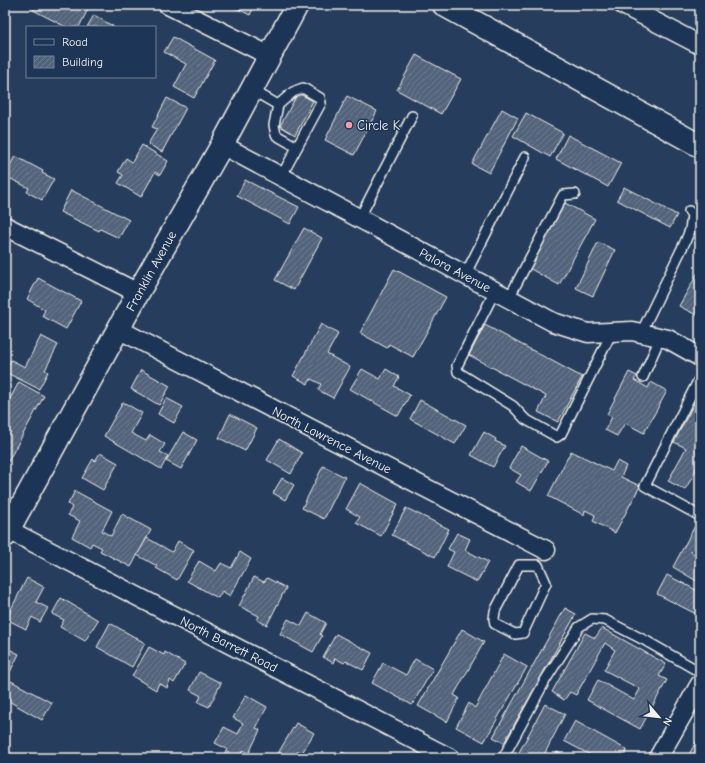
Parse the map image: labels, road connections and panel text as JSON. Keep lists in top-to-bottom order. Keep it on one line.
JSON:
{"streets":{"main road":["Franklin Avenue"],"street":["Palora Avenue","North Lawrence Avenue","North Barrett Road"]},"crossings":[["Palora Avenue","Franklin Avenue"],["Franklin Avenue","North Lawrence Avenue"],["Franklin Avenue","North Barrett Road"]],"places":["Circle K"],"legend":["Road","Building"],"north":"bottom right"}
